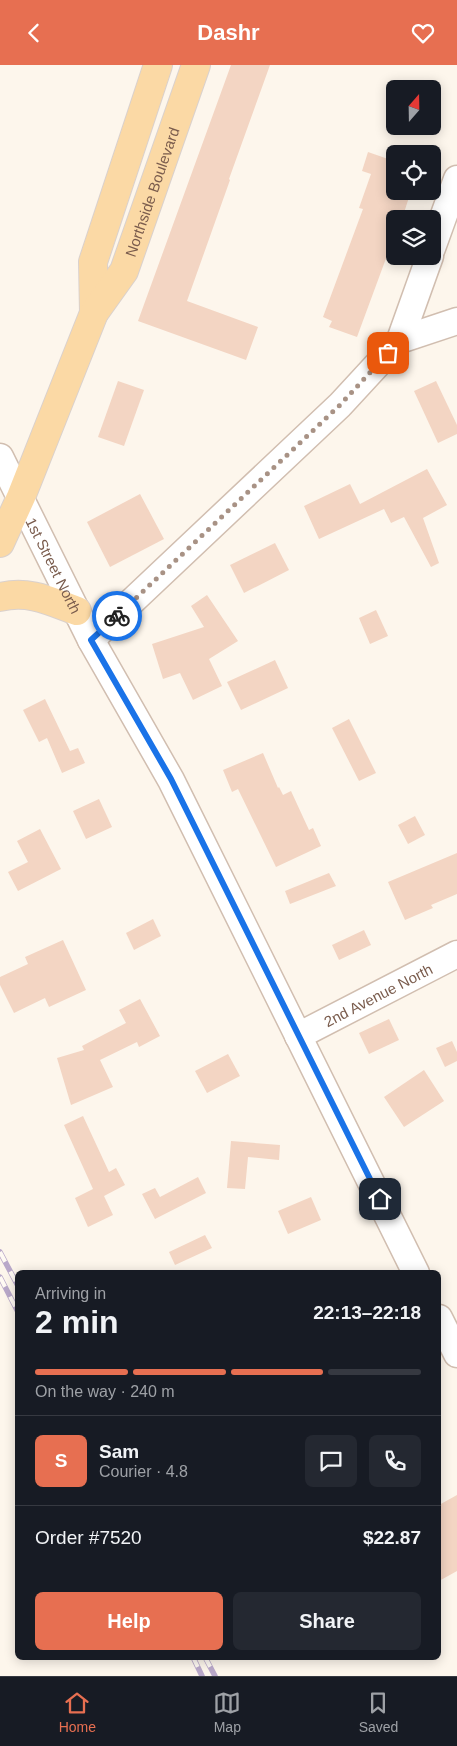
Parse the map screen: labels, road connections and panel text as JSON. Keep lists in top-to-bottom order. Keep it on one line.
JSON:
{"streets":{"main road":["Northside Boulevard"],"street":["1st Street North","2nd Avenue North"]},"crossings":[["Northside Boulevard","1st Street North"],["1st Street North","2nd Avenue North"]],"north":"top","page":{"header":"Dashr","heading":["2 min","Arriving in","22:13–22:18"],"panel":["Sam","Courier · 4.8","Order #7520","$22.87"],"bar":"On the way · 240 m","round":"S","buttons":["Help","Share"],"tabs":["Home","Map","Saved"]}}
